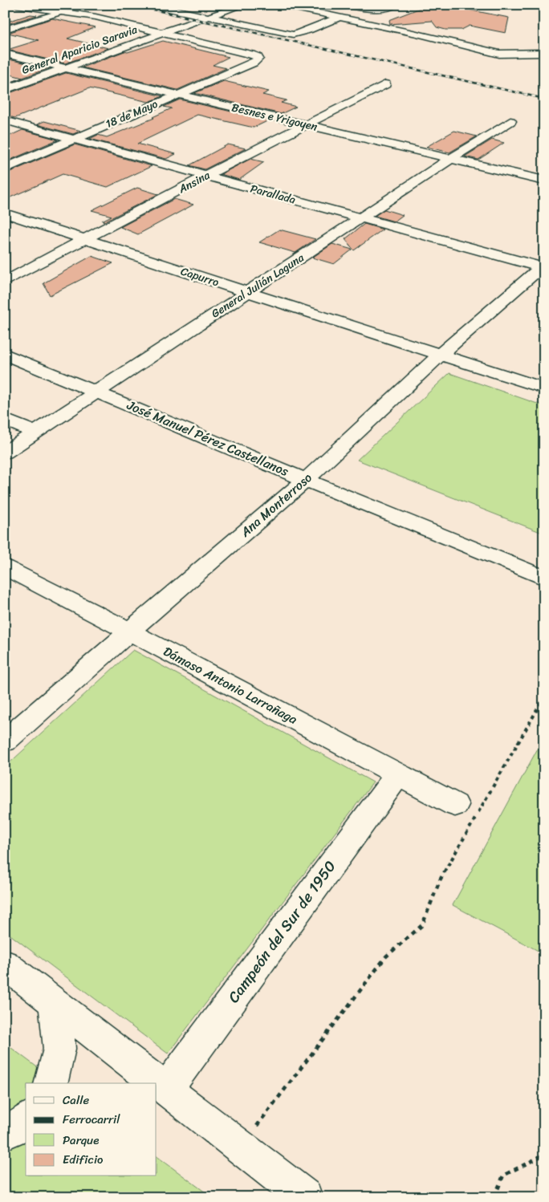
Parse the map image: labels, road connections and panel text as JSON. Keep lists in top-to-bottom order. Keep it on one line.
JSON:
{"streets":{"street":["General Aparicio Saravia","18 de Mayo","Besnes e Yrigoyen","Ansina","Parallada","Capurro","General Julián Laguna","José Manuel Pérez Castellanos","Ana Monterroso","Dámaso Antonio Larrañaga","Campeón del Sur de 1950"]},"crossings":[["General Aparicio Saravia","18 de Mayo"],["General Aparicio Saravia","Besnes e Yrigoyen"],["18 de Mayo","Besnes e Yrigoyen"],["18 de Mayo","Parallada"],["Besnes e Yrigoyen","Ansina"],["Besnes e Yrigoyen","General Julián Laguna"],["Ansina","Parallada"],["Ansina","Capurro"],["Parallada","General Julián Laguna"],["Parallada","Ana Monterroso"],["Capurro","General Julián Laguna"],["Capurro","Ana Monterroso"],["General Julián Laguna","José Manuel Pérez Castellanos"],["José Manuel Pérez Castellanos","Ana Monterroso"],["Ana Monterroso","Dámaso Antonio Larrañaga"],["Dámaso Antonio Larrañaga","Campeón del Sur de 1950"]],"legend":["Calle","Ferrocarril","Parque","Edificio"]}
